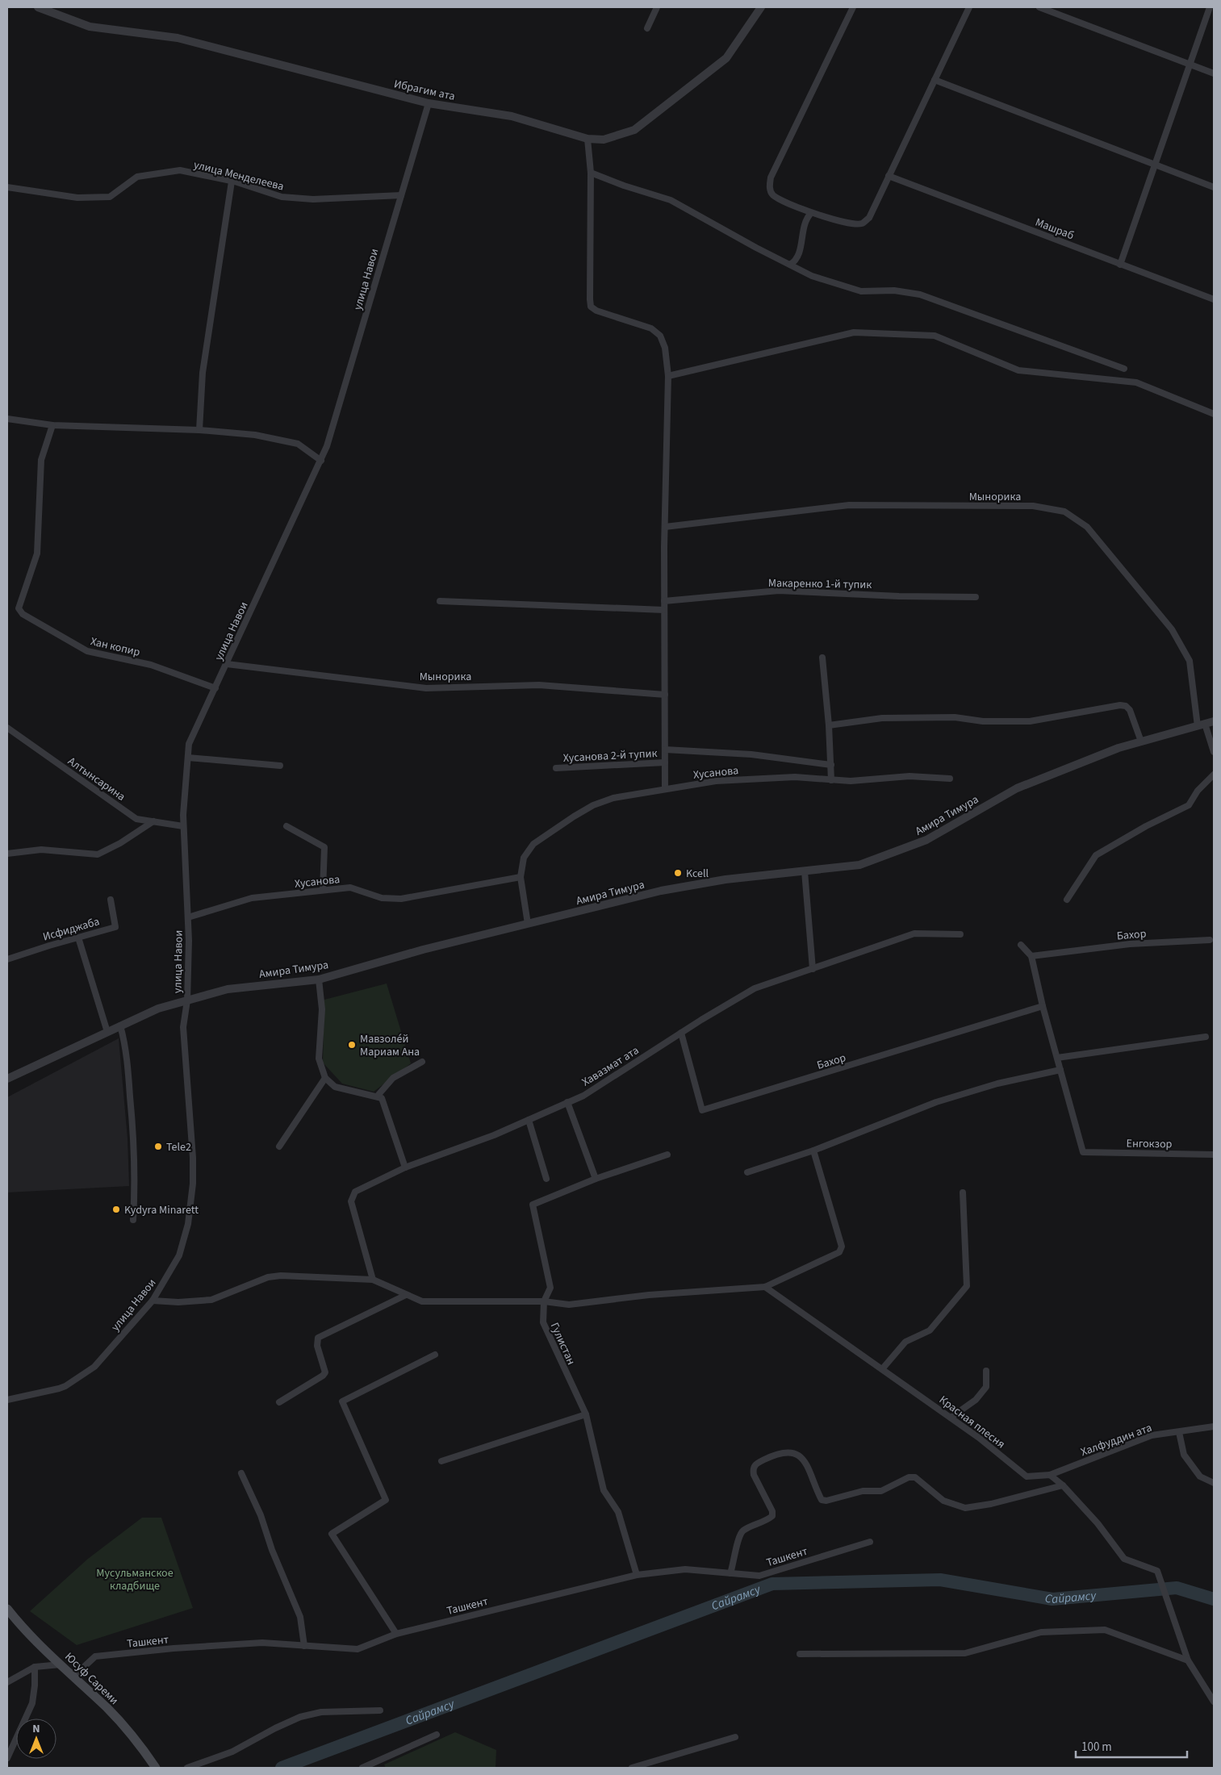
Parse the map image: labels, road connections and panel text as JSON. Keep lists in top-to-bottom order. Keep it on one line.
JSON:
{"streets":{"main road":["Юсуф Сареми"],"street":["Ибрагим ата","улица Менделеева","Машраб","улица Навои","Мынорика","Макаренко 1-й тупик","Хан копир","Хусанова 2-й тупик","Хусанова","Алтынсарина","Амира Тимура","Исфиджаба","Бахор","Хавазмат ата","Енгокзор","Гулистан","Красная плесня","Халфуддин ата","Ташкент"]},"crossings":[["Ибрагим ата","улица Навои"],["улица Менделеева","улица Навои"],["улица Навои","Мынорика"],["улица Навои","Хан копир"],["улица Навои","Хусанова"],["улица Навои","Алтынсарина"],["улица Навои","Амира Тимура"],["Мынорика","Амира Тимура"],["Хусанова","Амира Тимура"],["Бахор","Хавазмат ата"],["Гулистан","Ташкент"],["Красная плесня","Халфуддин ата"],["Ташкент","Юсуф Сареми"]],"water":["Сайрамсу"],"parks":["Мусульманское кладбище"],"places":["Kcell","Мавзоле́й Мариам Ана","Tele2","Kydyra Minarett"],"scale_bar":"100 m","north":"top"}
